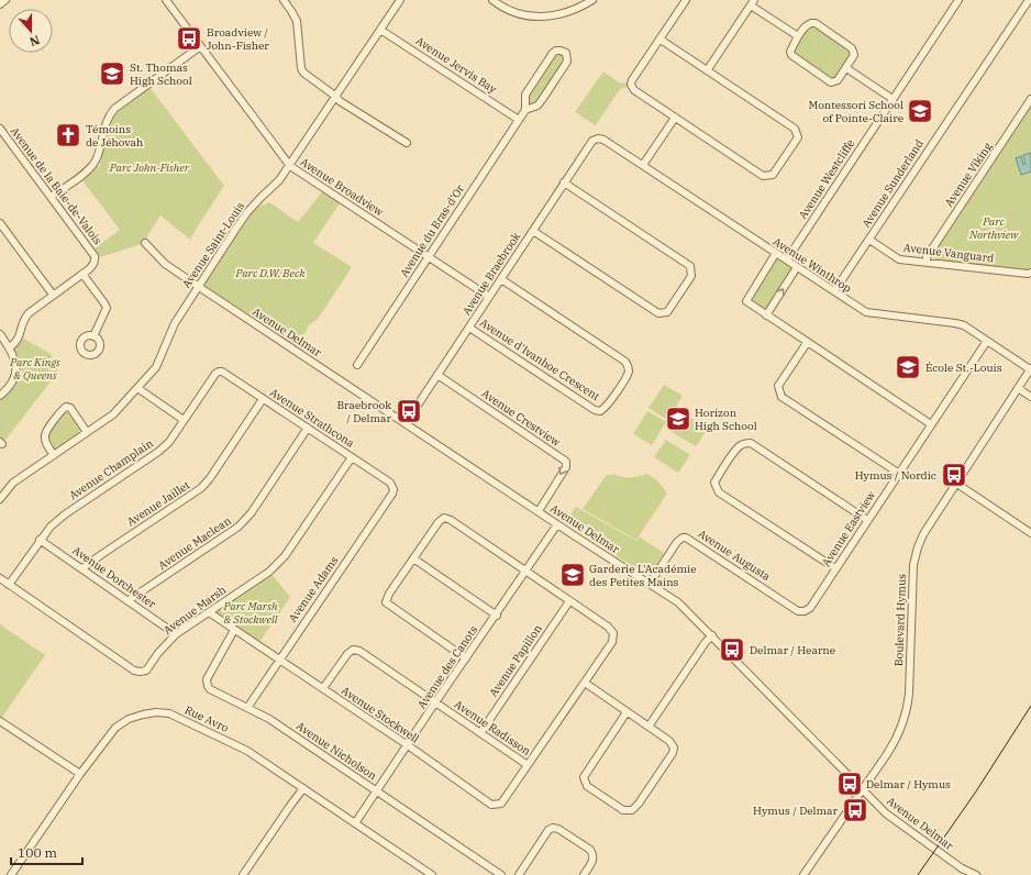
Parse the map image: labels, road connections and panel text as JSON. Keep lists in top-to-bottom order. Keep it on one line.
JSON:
{"streets":{"street":["Avenue Jervis Bay","Avenue Viking","Avenue Westcliffe","Avenue Sunderland","Avenue de la Baie-de-Valois","Avenue Broadview","Avenue du Bras-d'Or","Avenue Saint-Louis","Avenue Vanguard","Avenue Winthrop","Avenue Braebrook","Avenue Delmar","Avenue d'Ivanhoe Crescent","Avenue Strathcona","Avenue Crestview","Avenue Champlain","Avenue Jaillet","Avenue Eastview","Avenue Maclean","Avenue Augusta","Avenue Dorchester","Avenue Adams","Avenue Marsh","Boulevard Hymus","Avenue Papillon","Avenue des Canots","Avenue Stockwell","Rue Avro","Avenue Radisson","Avenue Nicholson"]},"crossings":[["Avenue Jervis Bay","Avenue du Bras-d'Or"],["Avenue Jervis Bay","Avenue Saint-Louis"],["Avenue Viking","Avenue Vanguard"],["Avenue Westcliffe","Avenue Winthrop"],["Avenue Sunderland","Avenue Vanguard"],["Avenue Sunderland","Avenue Winthrop"],["Avenue Broadview","Avenue du Bras-d'Or"],["Avenue Broadview","Avenue Saint-Louis"],["Avenue Broadview","Avenue Braebrook"],["Avenue Saint-Louis","Avenue Delmar"],["Avenue Winthrop","Avenue Braebrook"],["Avenue Winthrop","Avenue Eastview"],["Avenue Winthrop","Boulevard Hymus"],["Avenue Braebrook","Avenue Delmar"],["Avenue Braebrook","Avenue d'Ivanhoe Crescent"],["Avenue Braebrook","Avenue Crestview"],["Avenue Delmar","Avenue Crestview"],["Avenue Delmar","Avenue Augusta"],["Avenue Delmar","Boulevard Hymus"],["Avenue Delmar","Avenue des Canots"],["Avenue Strathcona","Avenue Champlain"],["Avenue Strathcona","Avenue Jaillet"],["Avenue Strathcona","Avenue Maclean"],["Avenue Strathcona","Avenue Adams"],["Avenue Strathcona","Avenue Marsh"],["Avenue Champlain","Avenue Dorchester"],["Avenue Champlain","Avenue Marsh"],["Avenue Jaillet","Avenue Dorchester"],["Avenue Eastview","Avenue Augusta"],["Avenue Maclean","Avenue Dorchester"],["Avenue Dorchester","Avenue Marsh"],["Avenue Adams","Avenue Stockwell"],["Avenue Adams","Avenue Nicholson"],["Avenue Marsh","Avenue Stockwell"],["Avenue Papillon","Avenue Radisson"],["Avenue des Canots","Avenue Stockwell"],["Avenue des Canots","Rue Avro"],["Avenue des Canots","Avenue Radisson"],["Avenue des Canots","Avenue Nicholson"],["Avenue Stockwell","Avenue Radisson"],["Avenue Stockwell","Avenue Nicholson"]],"one_way":["Avenue Crestview"],"parks":["Parc John-Fisher","Parc Northview","Parc D.W. Beck","Parc Kings & Queens","Parc Marsh & Stockwell"],"places":{"bus stop":["Broadview / John-Fisher","Braebrook / Delmar","Hymus / Nordic","Delmar / Hearne","Delmar / Hymus","Hymus / Delmar"],"school or university":["St. Thomas High School","Montessori School of Pointe-Claire","École St.-Louis","Horizon High School","Garderie L'Académie des Petites Mains"],"church":["Témoins de Jéhovah"]},"scale_bar":"100 m","north":"bottom"}
